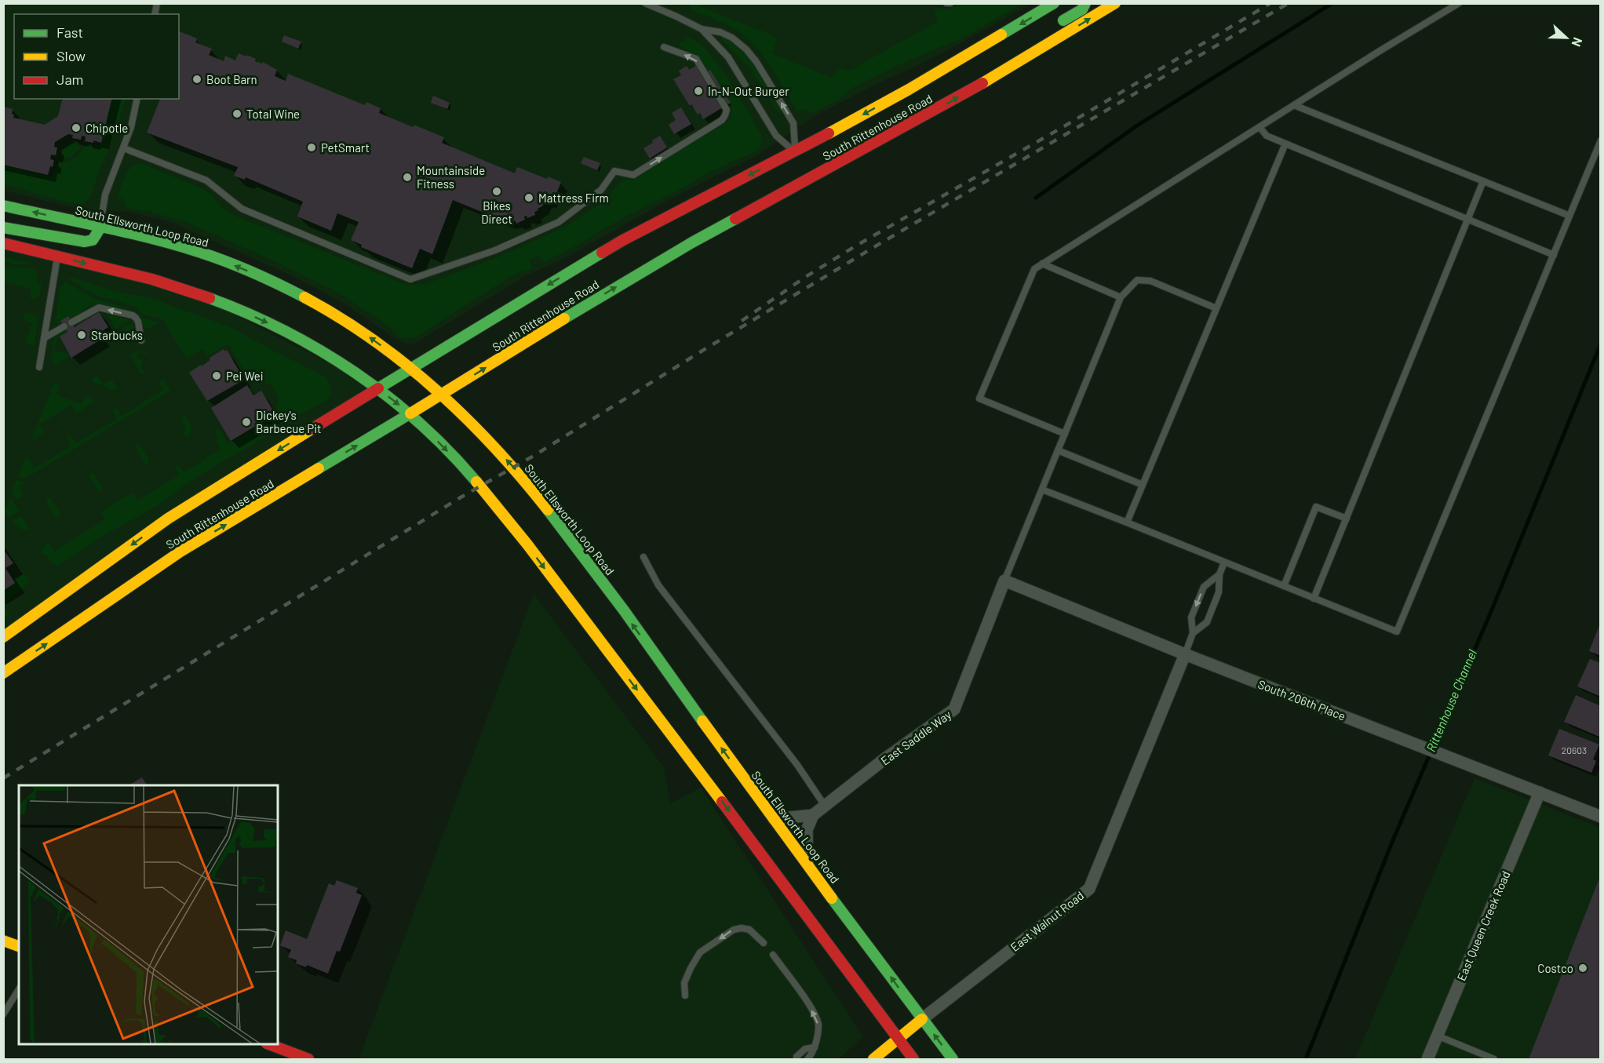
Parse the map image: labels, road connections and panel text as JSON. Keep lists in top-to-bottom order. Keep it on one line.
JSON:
{"streets":{"main road":["South Rittenhouse Road","South Ellsworth Loop Road","East Walnut Road"],"street":["South 206th Place","East Saddle Way","East Queen Creek Road"]},"crossings":[["South Rittenhouse Road","South Ellsworth Loop Road"],["South Ellsworth Loop Road","East Walnut Road"],["South 206th Place","East Saddle Way"],["South 206th Place","East Walnut Road"],["South 206th Place","East Queen Creek Road"]],"water":["Rittenhouse Channel"],"places":["Boot Barn","In-N-Out Burger","Total Wine","Chipotle","PetSmart","Mountainside Fitness","Bikes Direct","Mattress Firm","Starbucks","Pei Wei","Dickey's Barbecue Pit","Costco"],"house_numbers":["20603"],"legend":["Fast","Slow","Jam"],"north":"right"}
